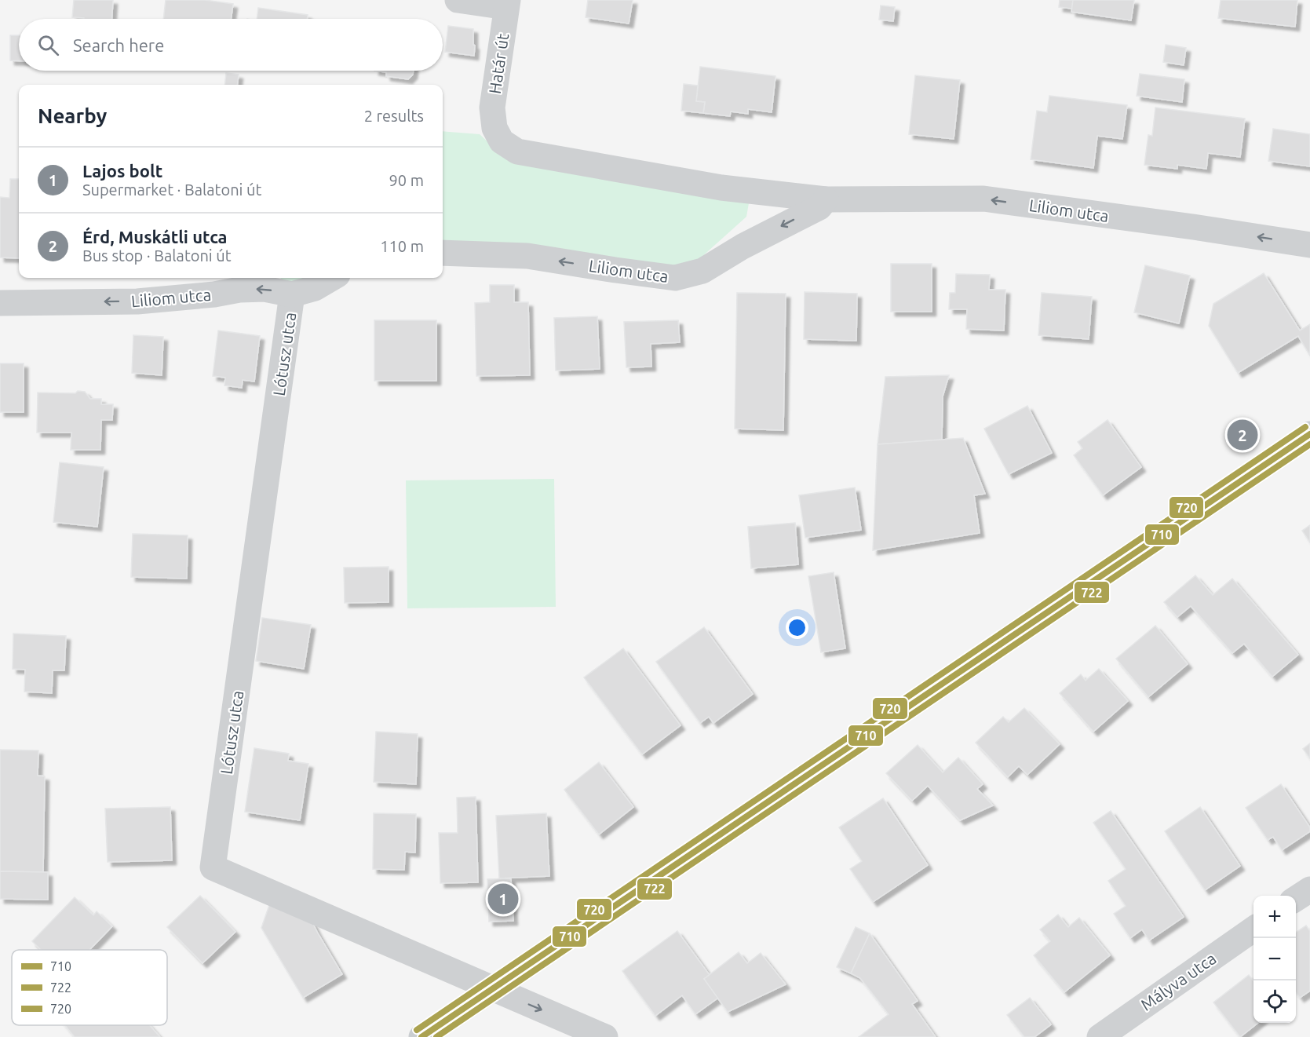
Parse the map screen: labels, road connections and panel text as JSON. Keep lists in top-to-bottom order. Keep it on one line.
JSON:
{"streets":{"street":["Határ út","Liliom utca","Lótusz utca","Mályva utca"]},"crossings":[["Határ út","Liliom utca"],["Liliom utca","Lótusz utca"]],"one_way":["Liliom utca"],"lines":["transit line 720","transit line 710","transit line 722"],"legend":["710","722","720"],"page":{"search":"Search here","heading":["Nearby","2 results"],"list":[{"mark":"1","name":"Lajos bolt","note":"Supermarket · Balatoni út","value":"90 m"},{"mark":"2","name":"Érd, Muskátli utca","note":"Bus stop · Balatoni út","value":"110 m"}],"pins":["2","1"],"map_buttons":["+","−"]}}
